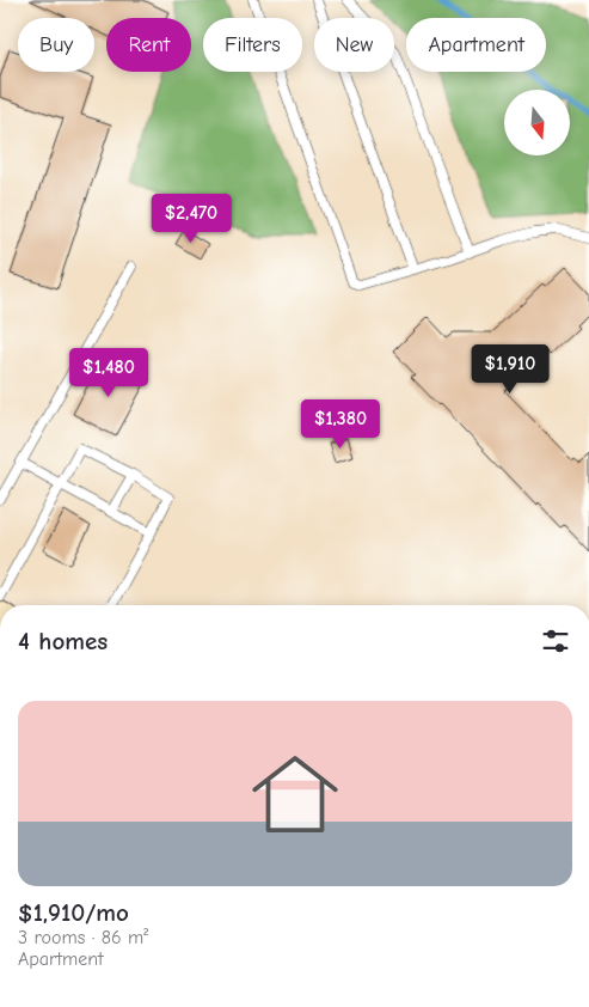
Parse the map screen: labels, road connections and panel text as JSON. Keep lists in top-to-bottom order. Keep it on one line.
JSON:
{"north":"bottom","page":{"chip":["Buy","Rent","Filters","New","Apartment"],"price":["$2,470","$1,910","$1,480","$1,380"],"heading":"4 homes","list":[{"name":"$1,910/mo","note":"3 rooms · 86 m² · Apartment"}]}}
